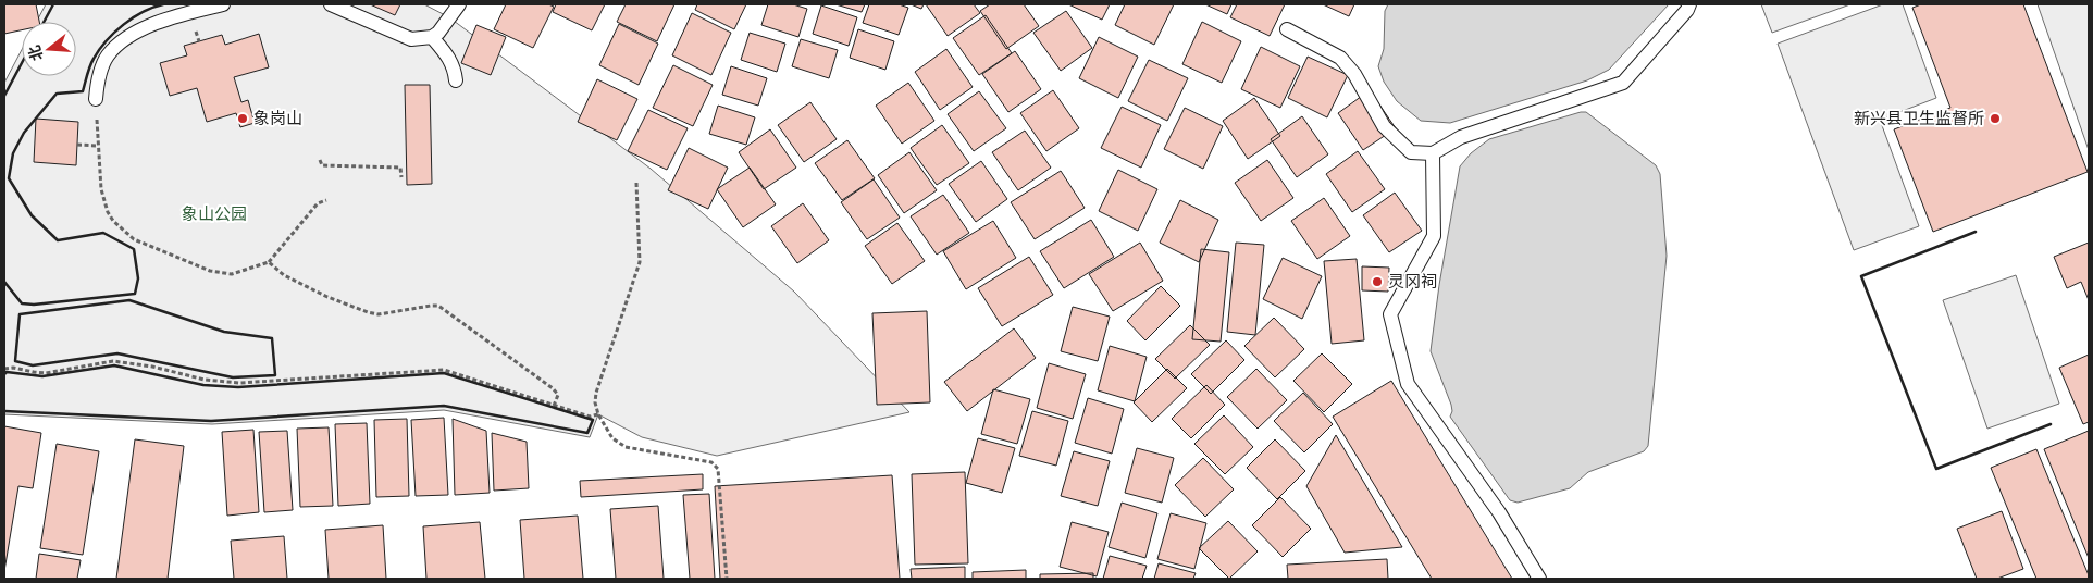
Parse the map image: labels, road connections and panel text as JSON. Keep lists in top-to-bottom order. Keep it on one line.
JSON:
{"parks":["象山公园"],"places":["象岗山","新兴县卫生监督所","灵冈祠"],"north":"left"}
